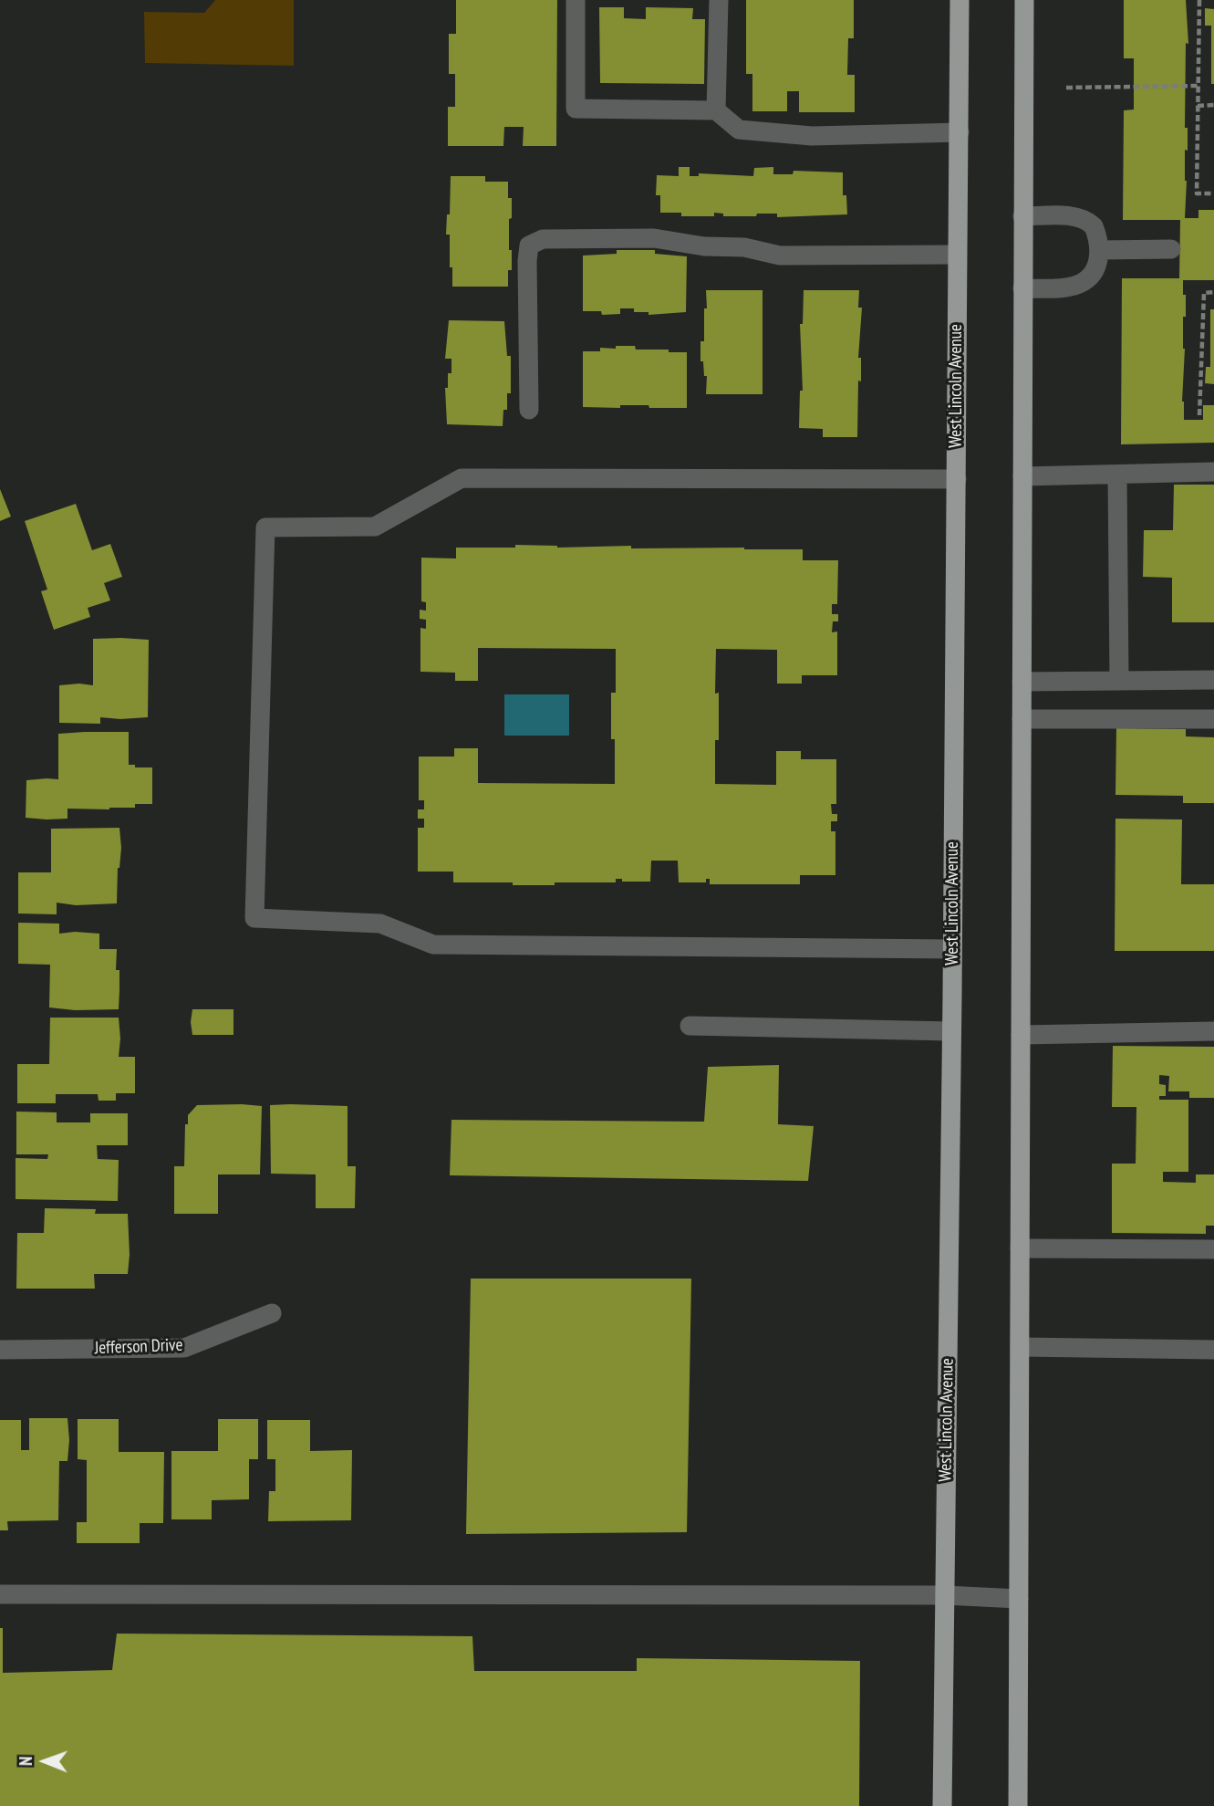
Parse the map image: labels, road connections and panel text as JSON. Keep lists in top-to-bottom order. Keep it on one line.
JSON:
{"streets":{"main road":["West Lincoln Avenue"],"street":["Jefferson Drive"]},"north":"left"}
